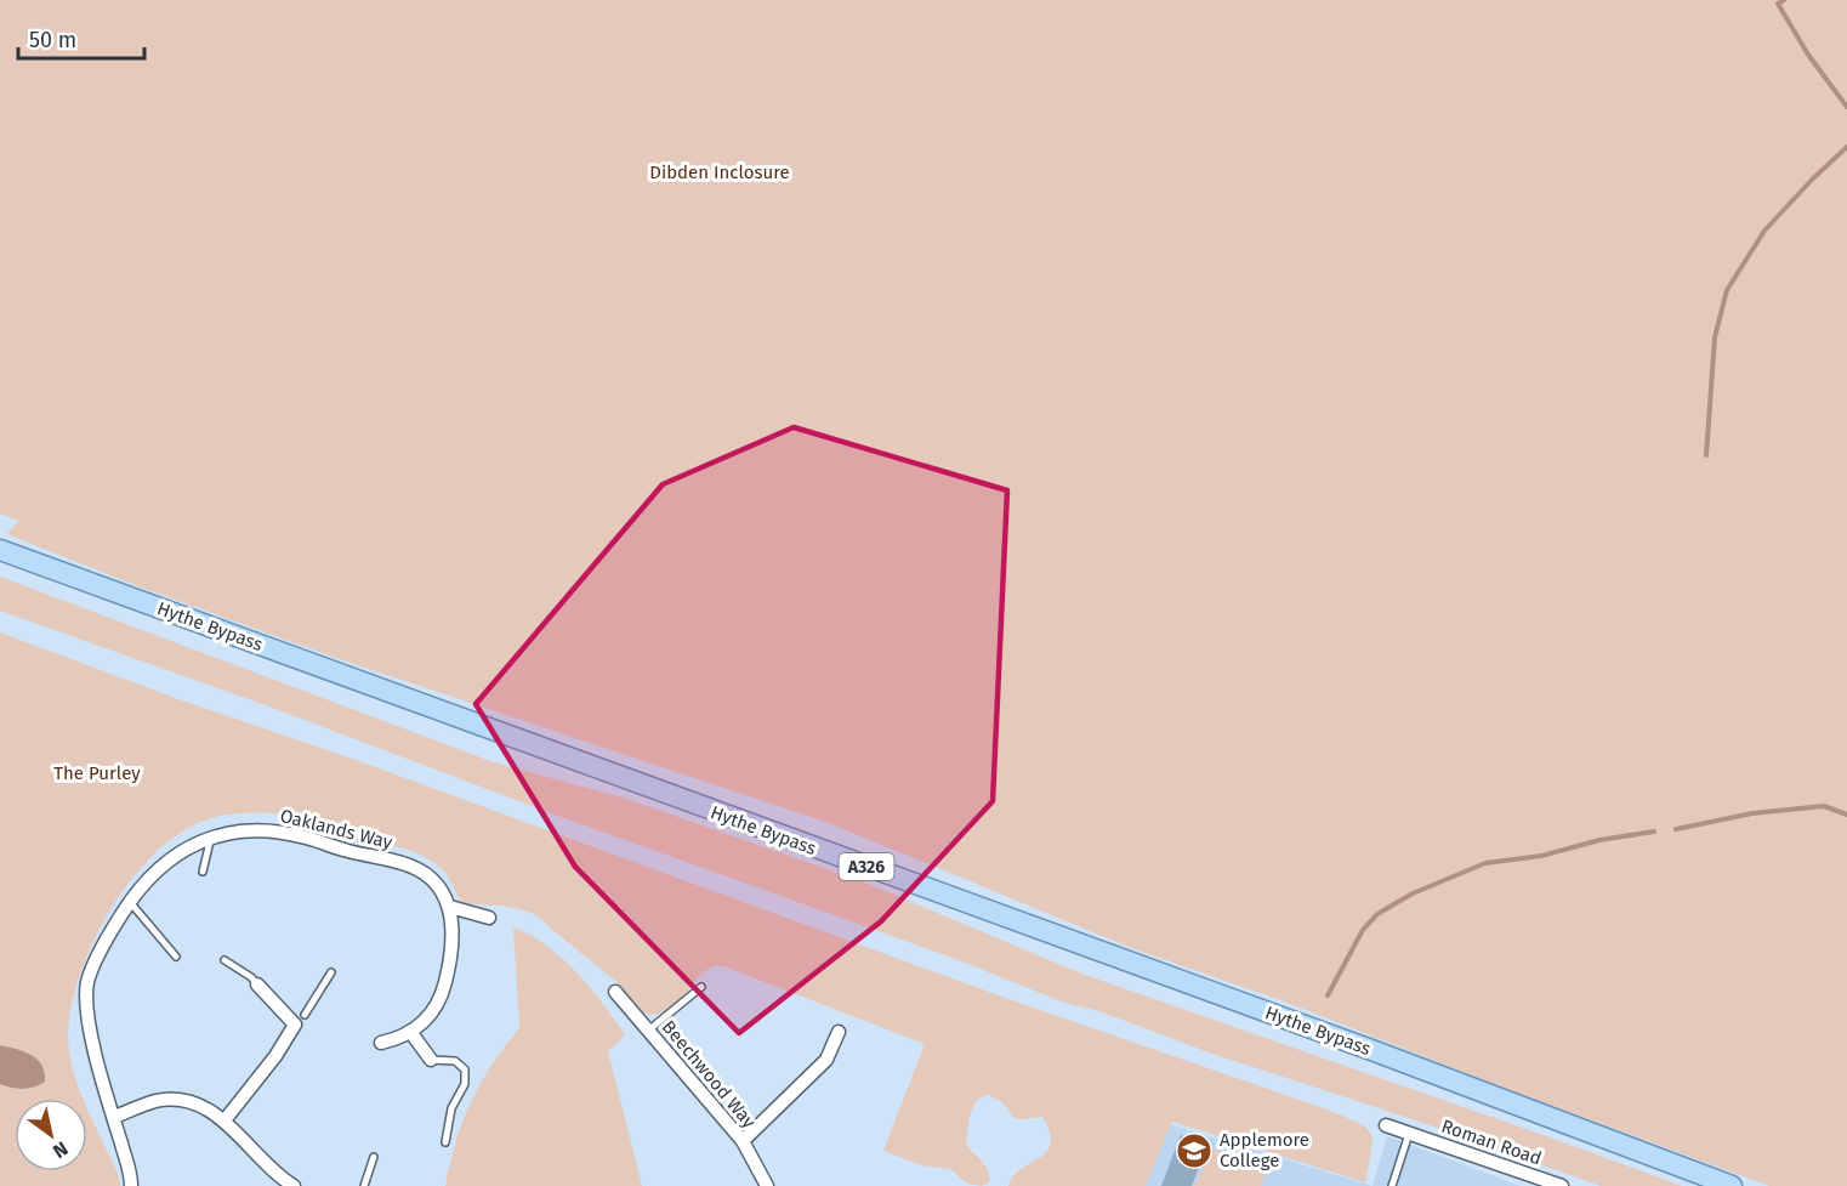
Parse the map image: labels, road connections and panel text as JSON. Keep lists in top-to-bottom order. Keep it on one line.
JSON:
{"streets":{"main road":["Hythe Bypass","A326"],"street":["Oaklands Way","Beechwood Way","Roman Road"]},"parks":["Dibden Inclosure","The Purley"],"places":{"school or university":["Applemore College"]},"scale_bar":"50 m","north":"bottom right"}
